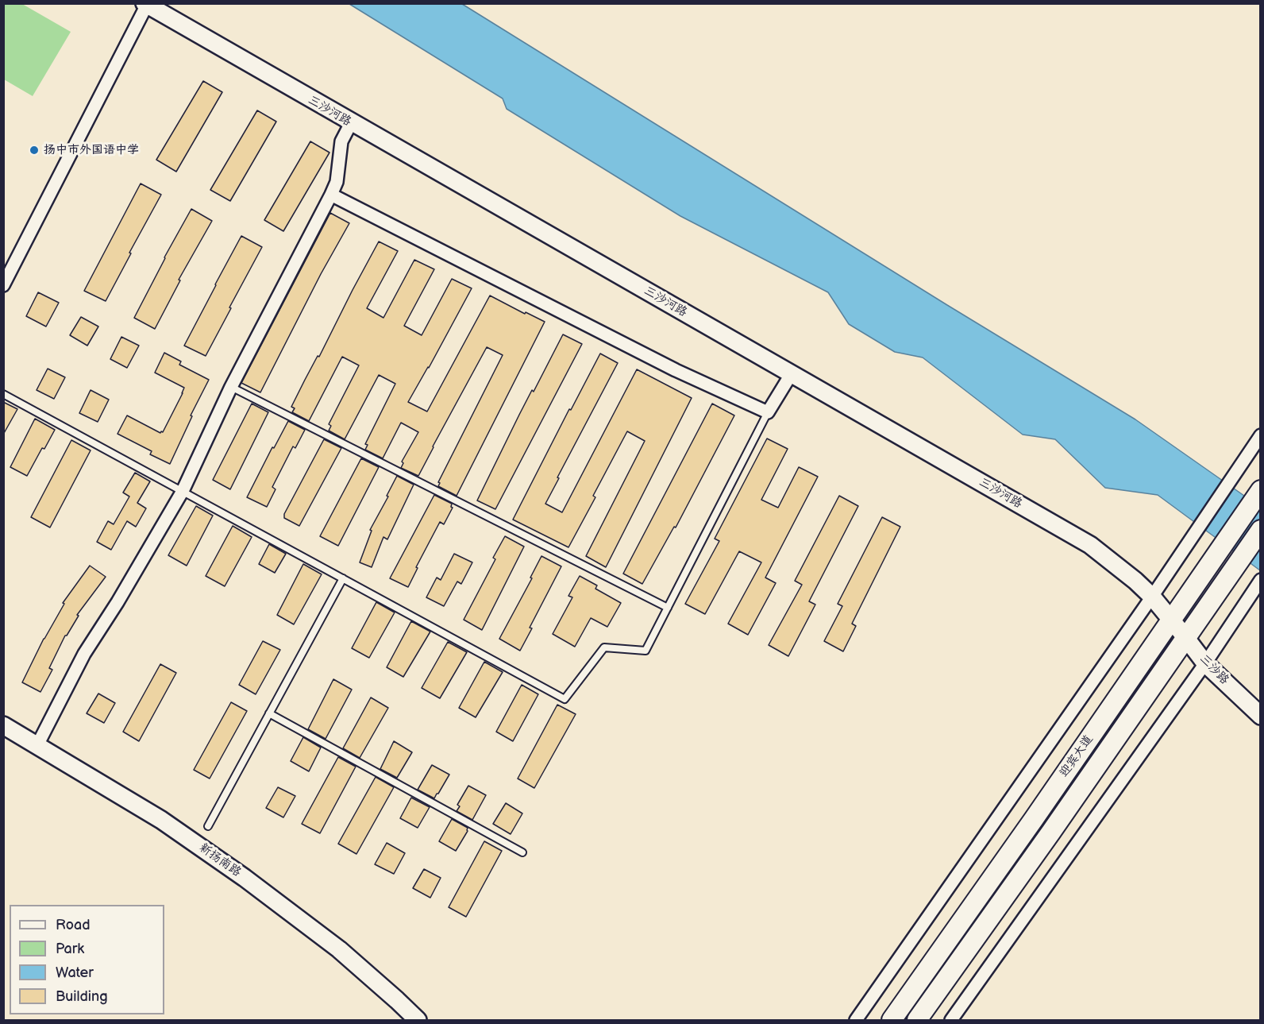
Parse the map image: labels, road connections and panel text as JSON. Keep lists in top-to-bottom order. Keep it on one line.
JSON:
{"streets":{"main road":["迎宾大道"],"street":["三沙河路","三沙路","新扬南路"]},"crossings":[["三沙河路","三沙路"],["三沙河路","迎宾大道"],["三沙路","迎宾大道"]],"places":["扬中市外国语中学"],"legend":["Road","Park","Water","Building"]}
